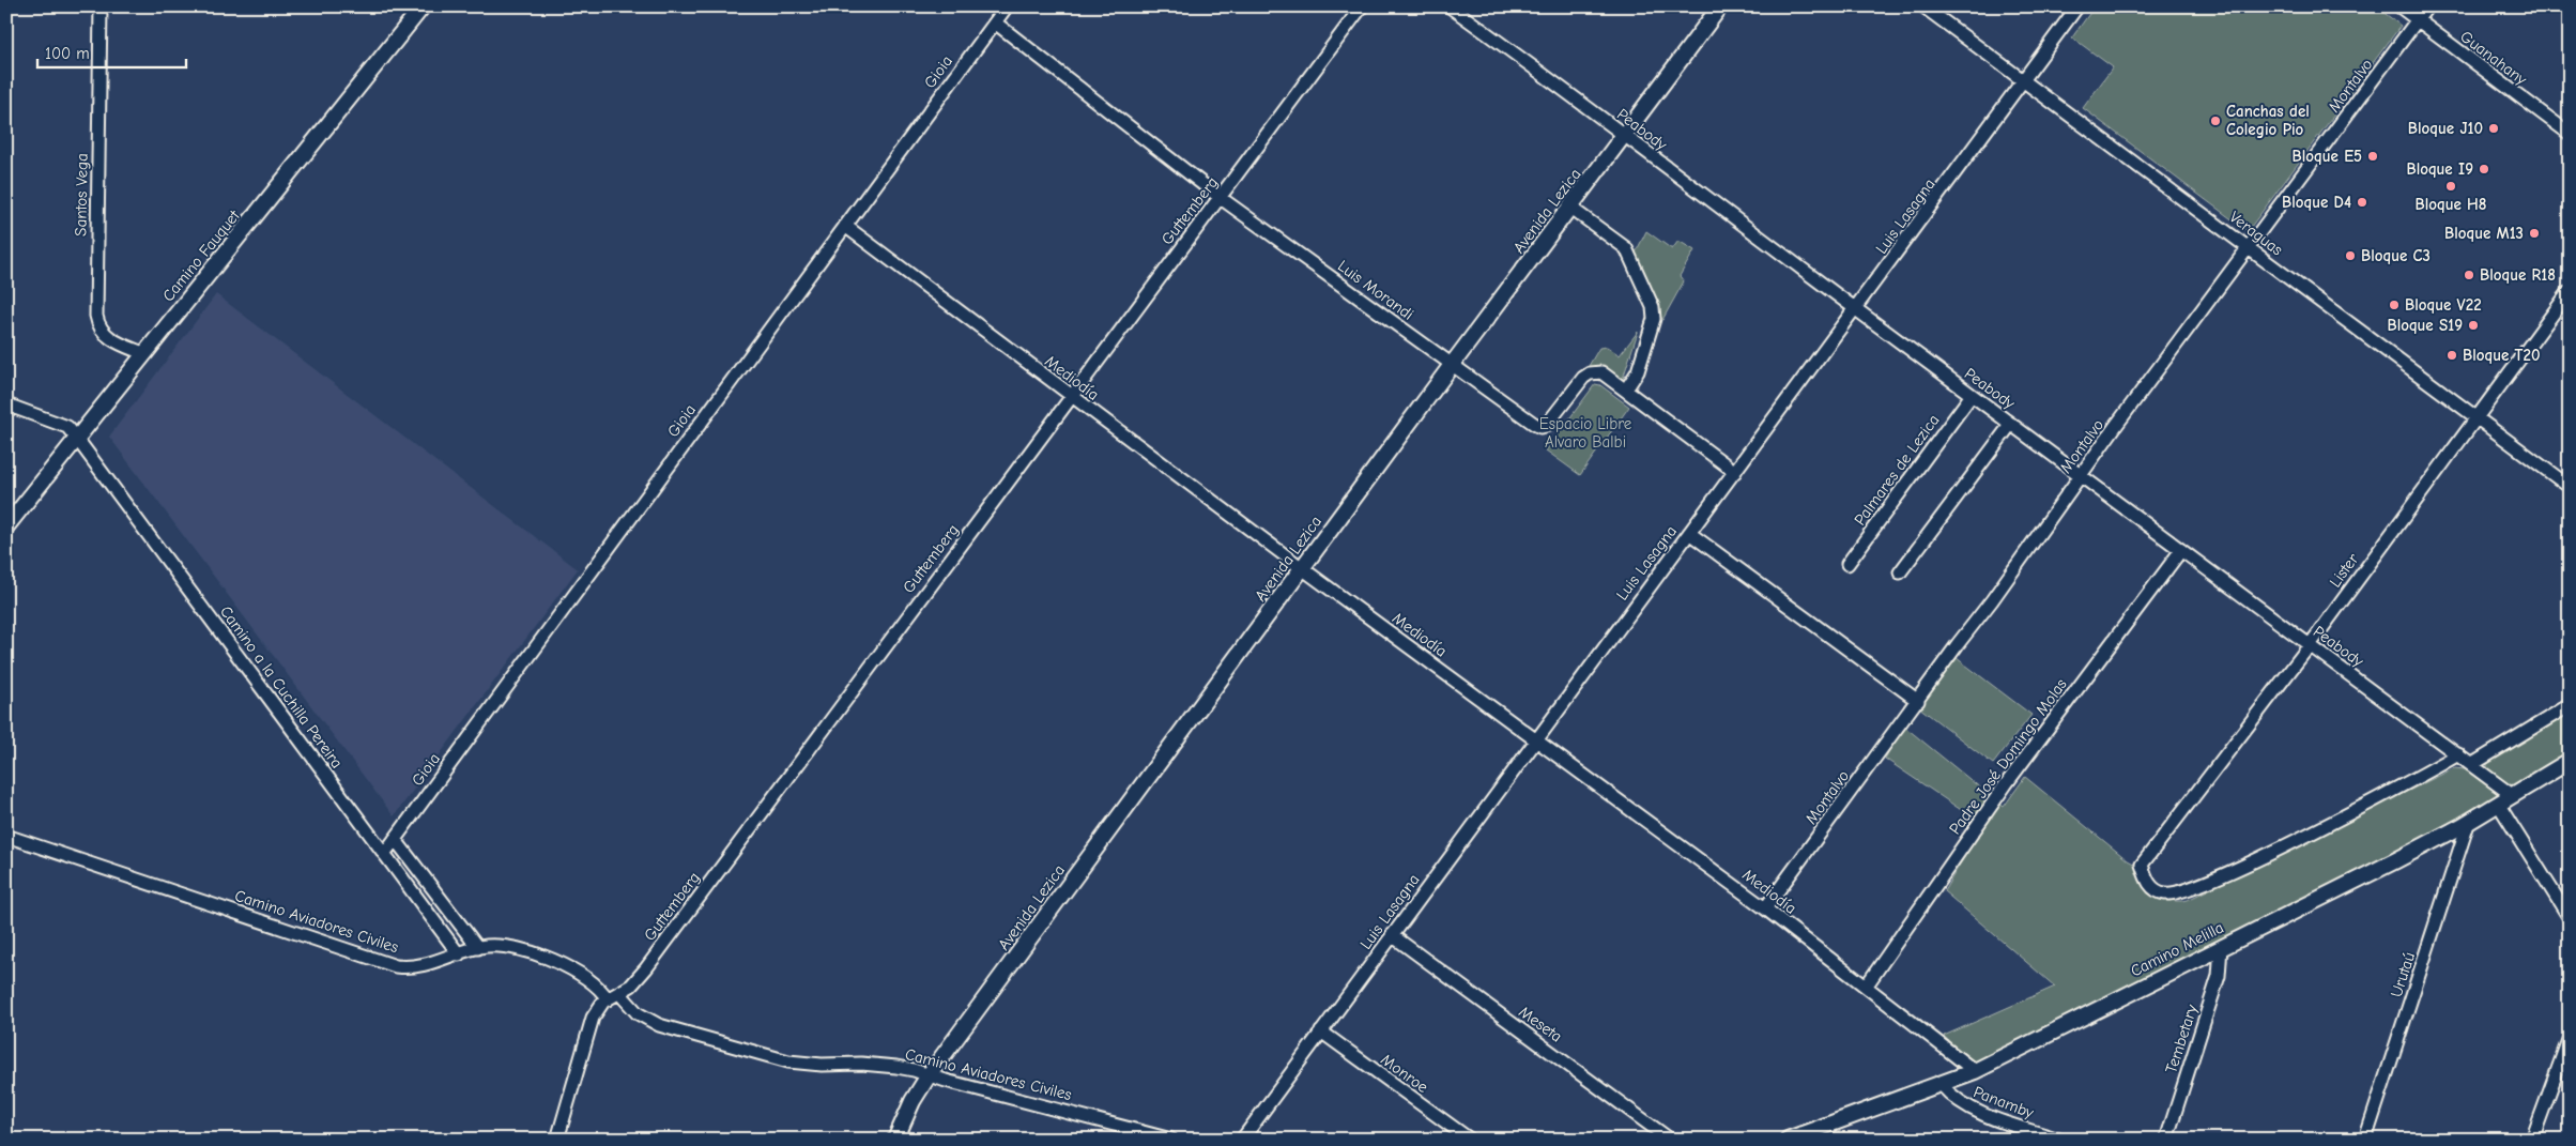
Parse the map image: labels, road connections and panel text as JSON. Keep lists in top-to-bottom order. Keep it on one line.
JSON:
{"streets":{"street":["Guanahany","Gioia","Montalvo","Peabody","Santos Vega","Guttemberg","Avenida Lezica","Luis Lasagna","Veraguas","Camino Fauquet","Luis Morandi","Mediodía","Palmares de Lezica","Lister","Camino a la Cuchilla Pereira","Padre José Domingo Molas","Camino Aviadores Civiles","Camino Melilla","Urutaú","Meseta","Tembetary","Monroe","Panamby"]},"crossings":[["Guanahany","Montalvo"],["Gioia","Luis Morandi"],["Gioia","Mediodía"],["Gioia","Camino a la Cuchilla Pereira"],["Montalvo","Peabody"],["Montalvo","Veraguas"],["Montalvo","Mediodía"],["Peabody","Avenida Lezica"],["Peabody","Luis Lasagna"],["Peabody","Palmares de Lezica"],["Peabody","Lister"],["Peabody","Padre José Domingo Molas"],["Peabody","Camino Melilla"],["Santos Vega","Camino Fauquet"],["Guttemberg","Luis Morandi"],["Guttemberg","Mediodía"],["Guttemberg","Camino Aviadores Civiles"],["Avenida Lezica","Luis Morandi"],["Avenida Lezica","Mediodía"],["Avenida Lezica","Camino Aviadores Civiles"],["Luis Lasagna","Veraguas"],["Luis Lasagna","Luis Morandi"],["Luis Lasagna","Mediodía"],["Luis Lasagna","Meseta"],["Luis Lasagna","Monroe"],["Veraguas","Lister"],["Camino Fauquet","Camino a la Cuchilla Pereira"],["Mediodía","Padre José Domingo Molas"],["Mediodía","Camino Melilla"],["Camino a la Cuchilla Pereira","Camino Aviadores Civiles"],["Camino Melilla","Urutaú"],["Camino Melilla","Tembetary"],["Camino Melilla","Panamby"]],"parks":["Espacio Libre Alvaro Balbi"],"places":["Canchas del Colegio Pio","Bloque J10","Bloque E5","Bloque I9","Bloque H8","Bloque D4","Bloque M13","Bloque C3","Bloque R18","Bloque V22","Bloque S19","Bloque T20"],"scale_bar":"100 m"}
